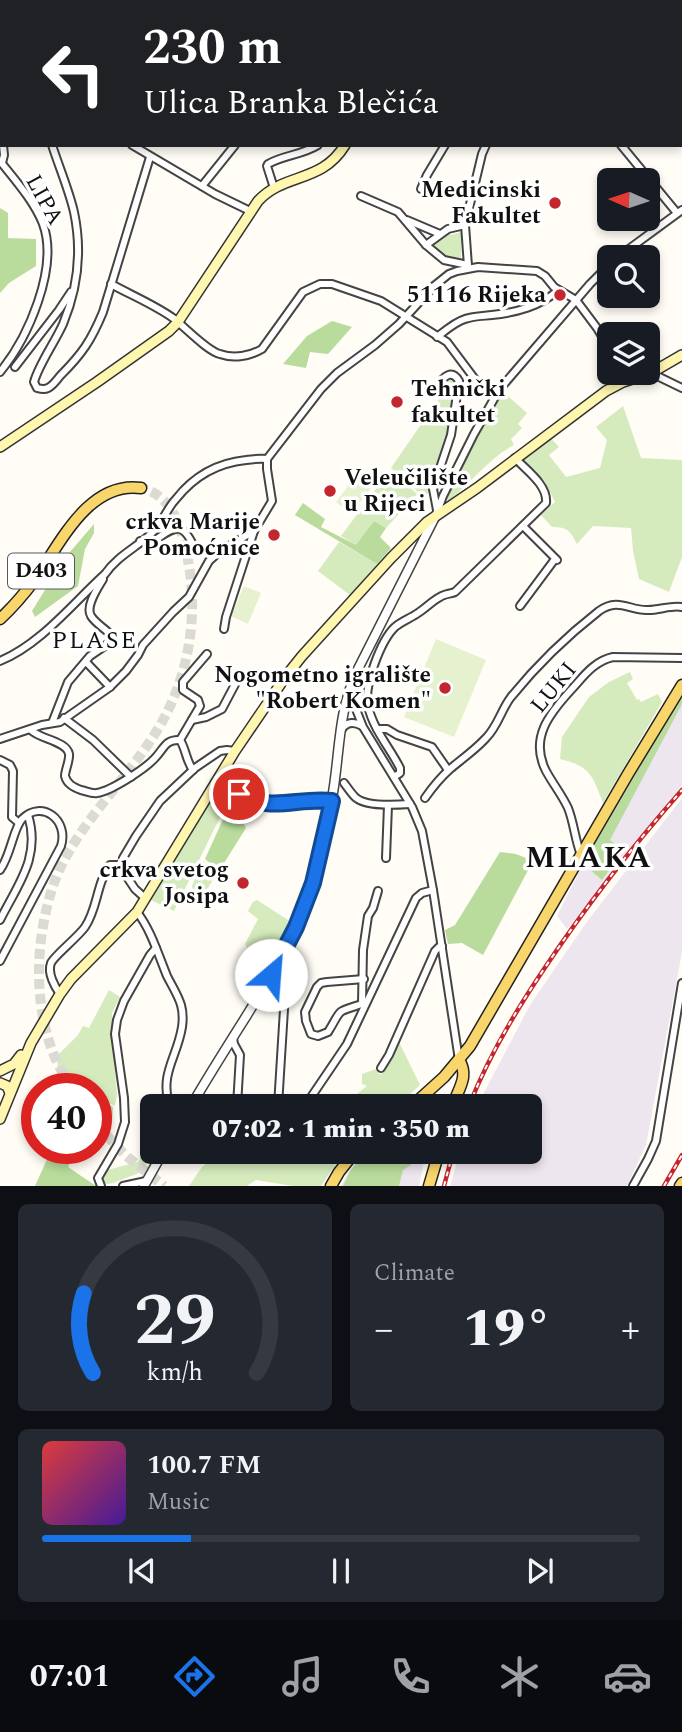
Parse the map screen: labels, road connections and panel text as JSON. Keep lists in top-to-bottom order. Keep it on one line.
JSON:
{"streets":{"main road":["D403"],"street":["LIPA","LUKI"]},"districts":["PLASE","MLAKA"],"places":["Medicinski Fakultet","51116 Rijeka","Tehnički fakultet","Veleučilište u Rijeci","crkva Marije Pomoćnice","Nogometno igralište \"Robert Komen\"","crkva svetog Josipa"],"north":"left","page":{"turn":["230 m","Ulica Branka Blečića"],"limit":"40","trip":"07:02 · 1 min · 350 m","tile":"Climate","heat":["−","19°","+"],"song":["100.7 FM","Music"],"tabs":"07:01","gauge":["29","km/h"]}}
